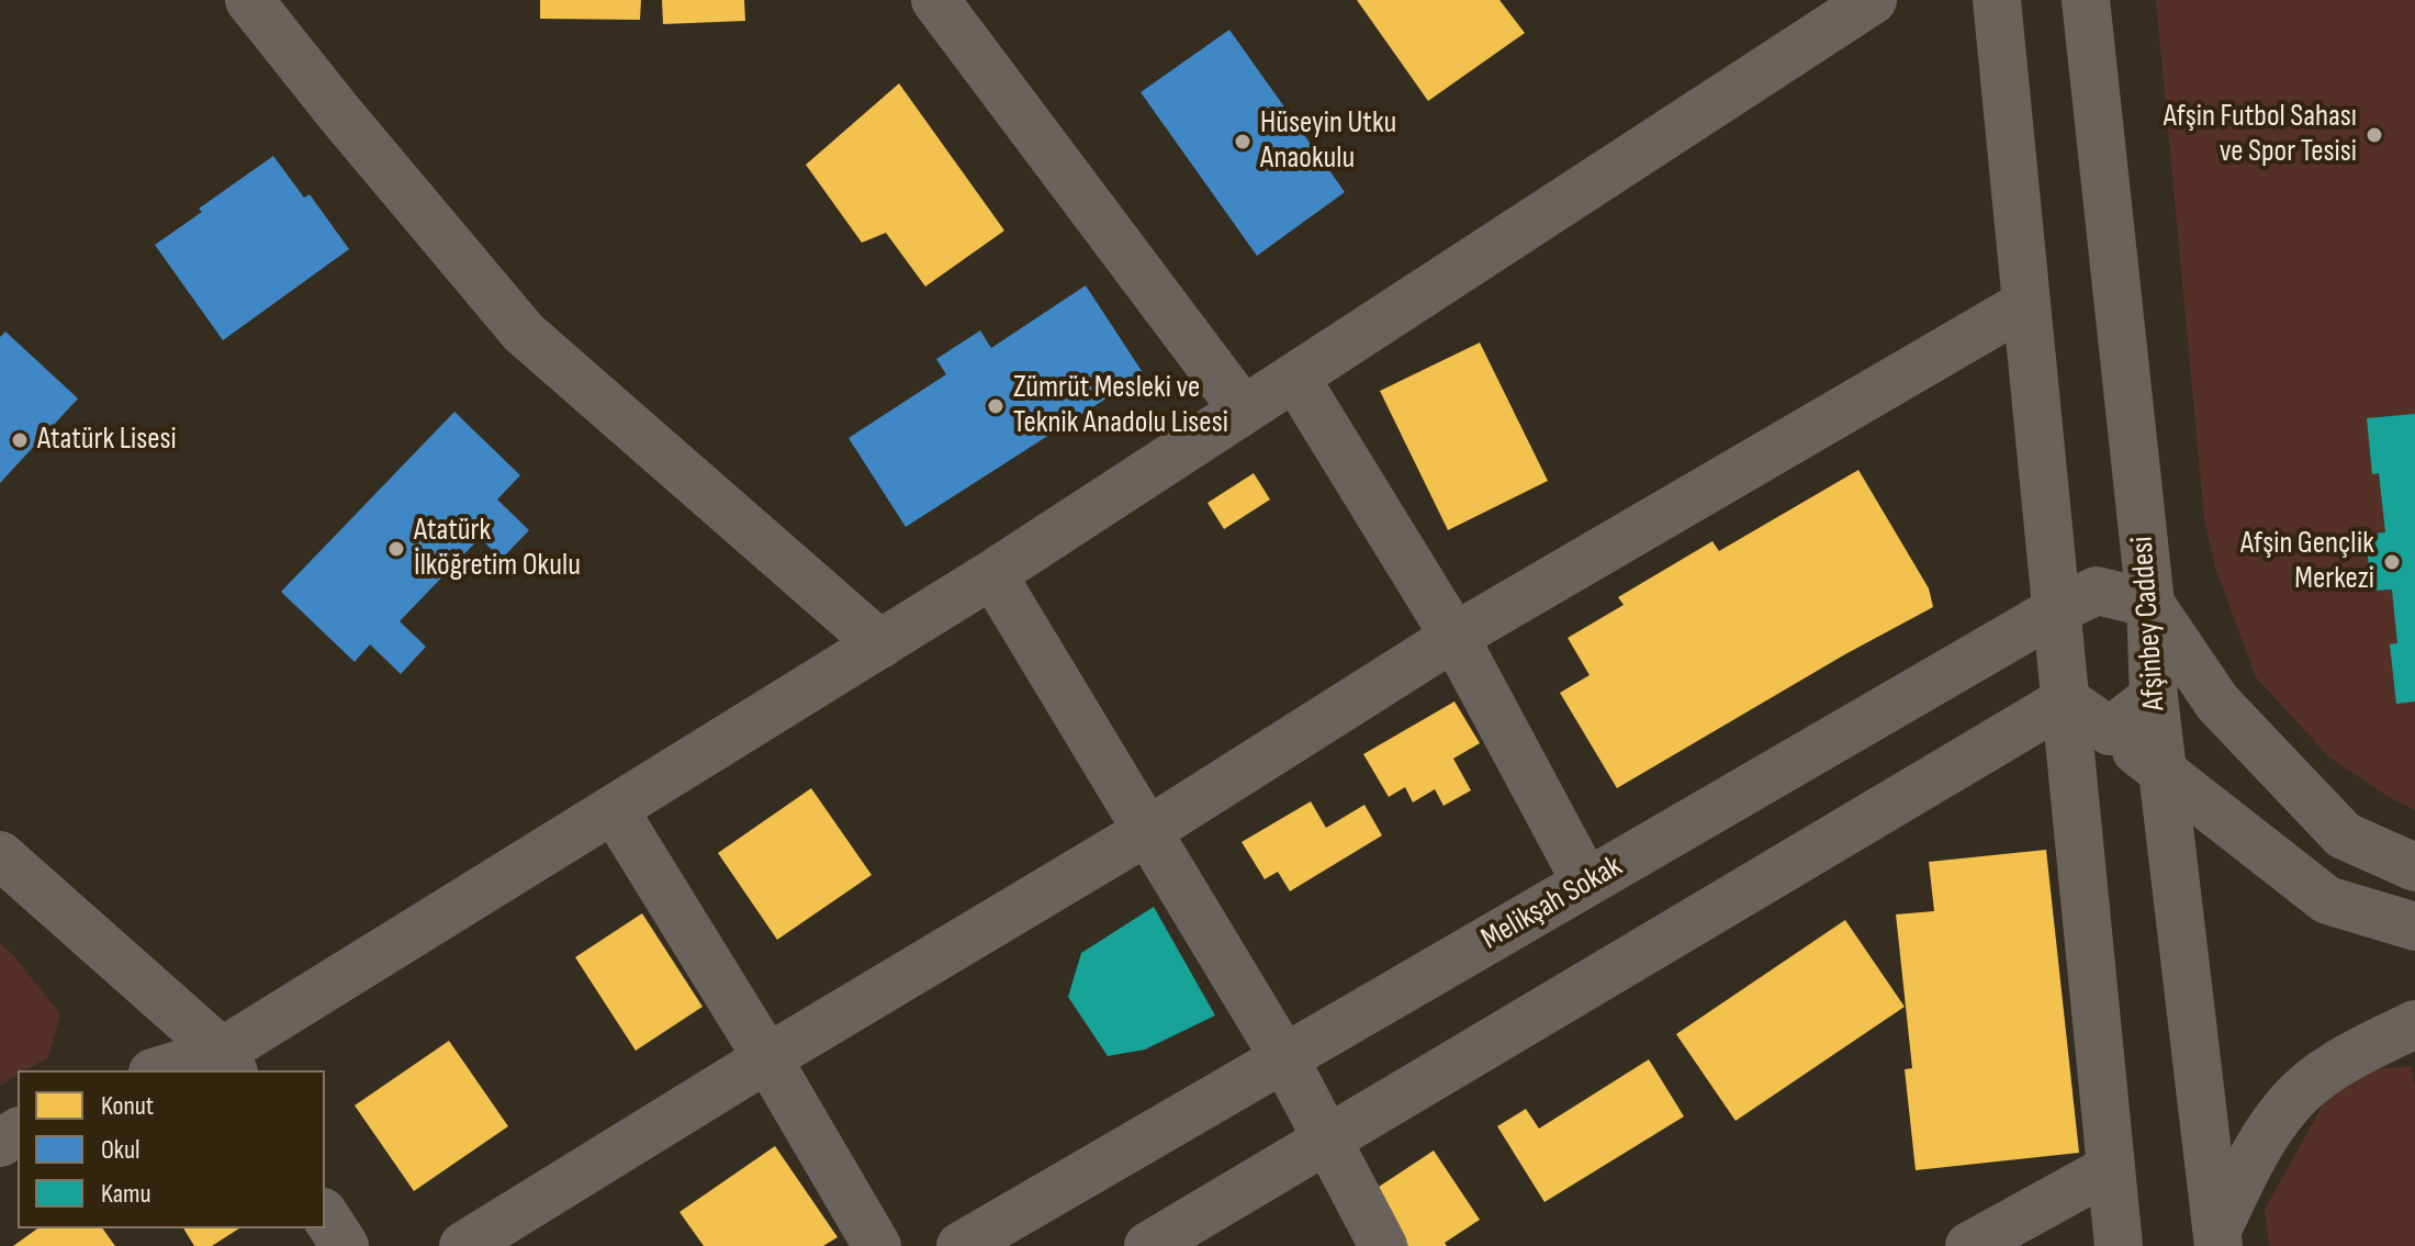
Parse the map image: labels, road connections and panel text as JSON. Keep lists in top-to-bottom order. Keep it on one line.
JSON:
{"streets":{"main road":["Afşinbey Caddesi"],"street":["Melikşah Sokak"]},"crossings":[["Afşinbey Caddesi","Melikşah Sokak"]],"places":["Afşin Futbol Sahası ve Spor Tesisi","Hüseyin Utku Anaokulu","Zümrüt Mesleki ve Teknik Anadolu Lisesi","Atatürk Lisesi","Atatürk İlköğretim Okulu","Afşin Gençlik Merkezi"],"legend":["Konut","Okul","Kamu"]}
